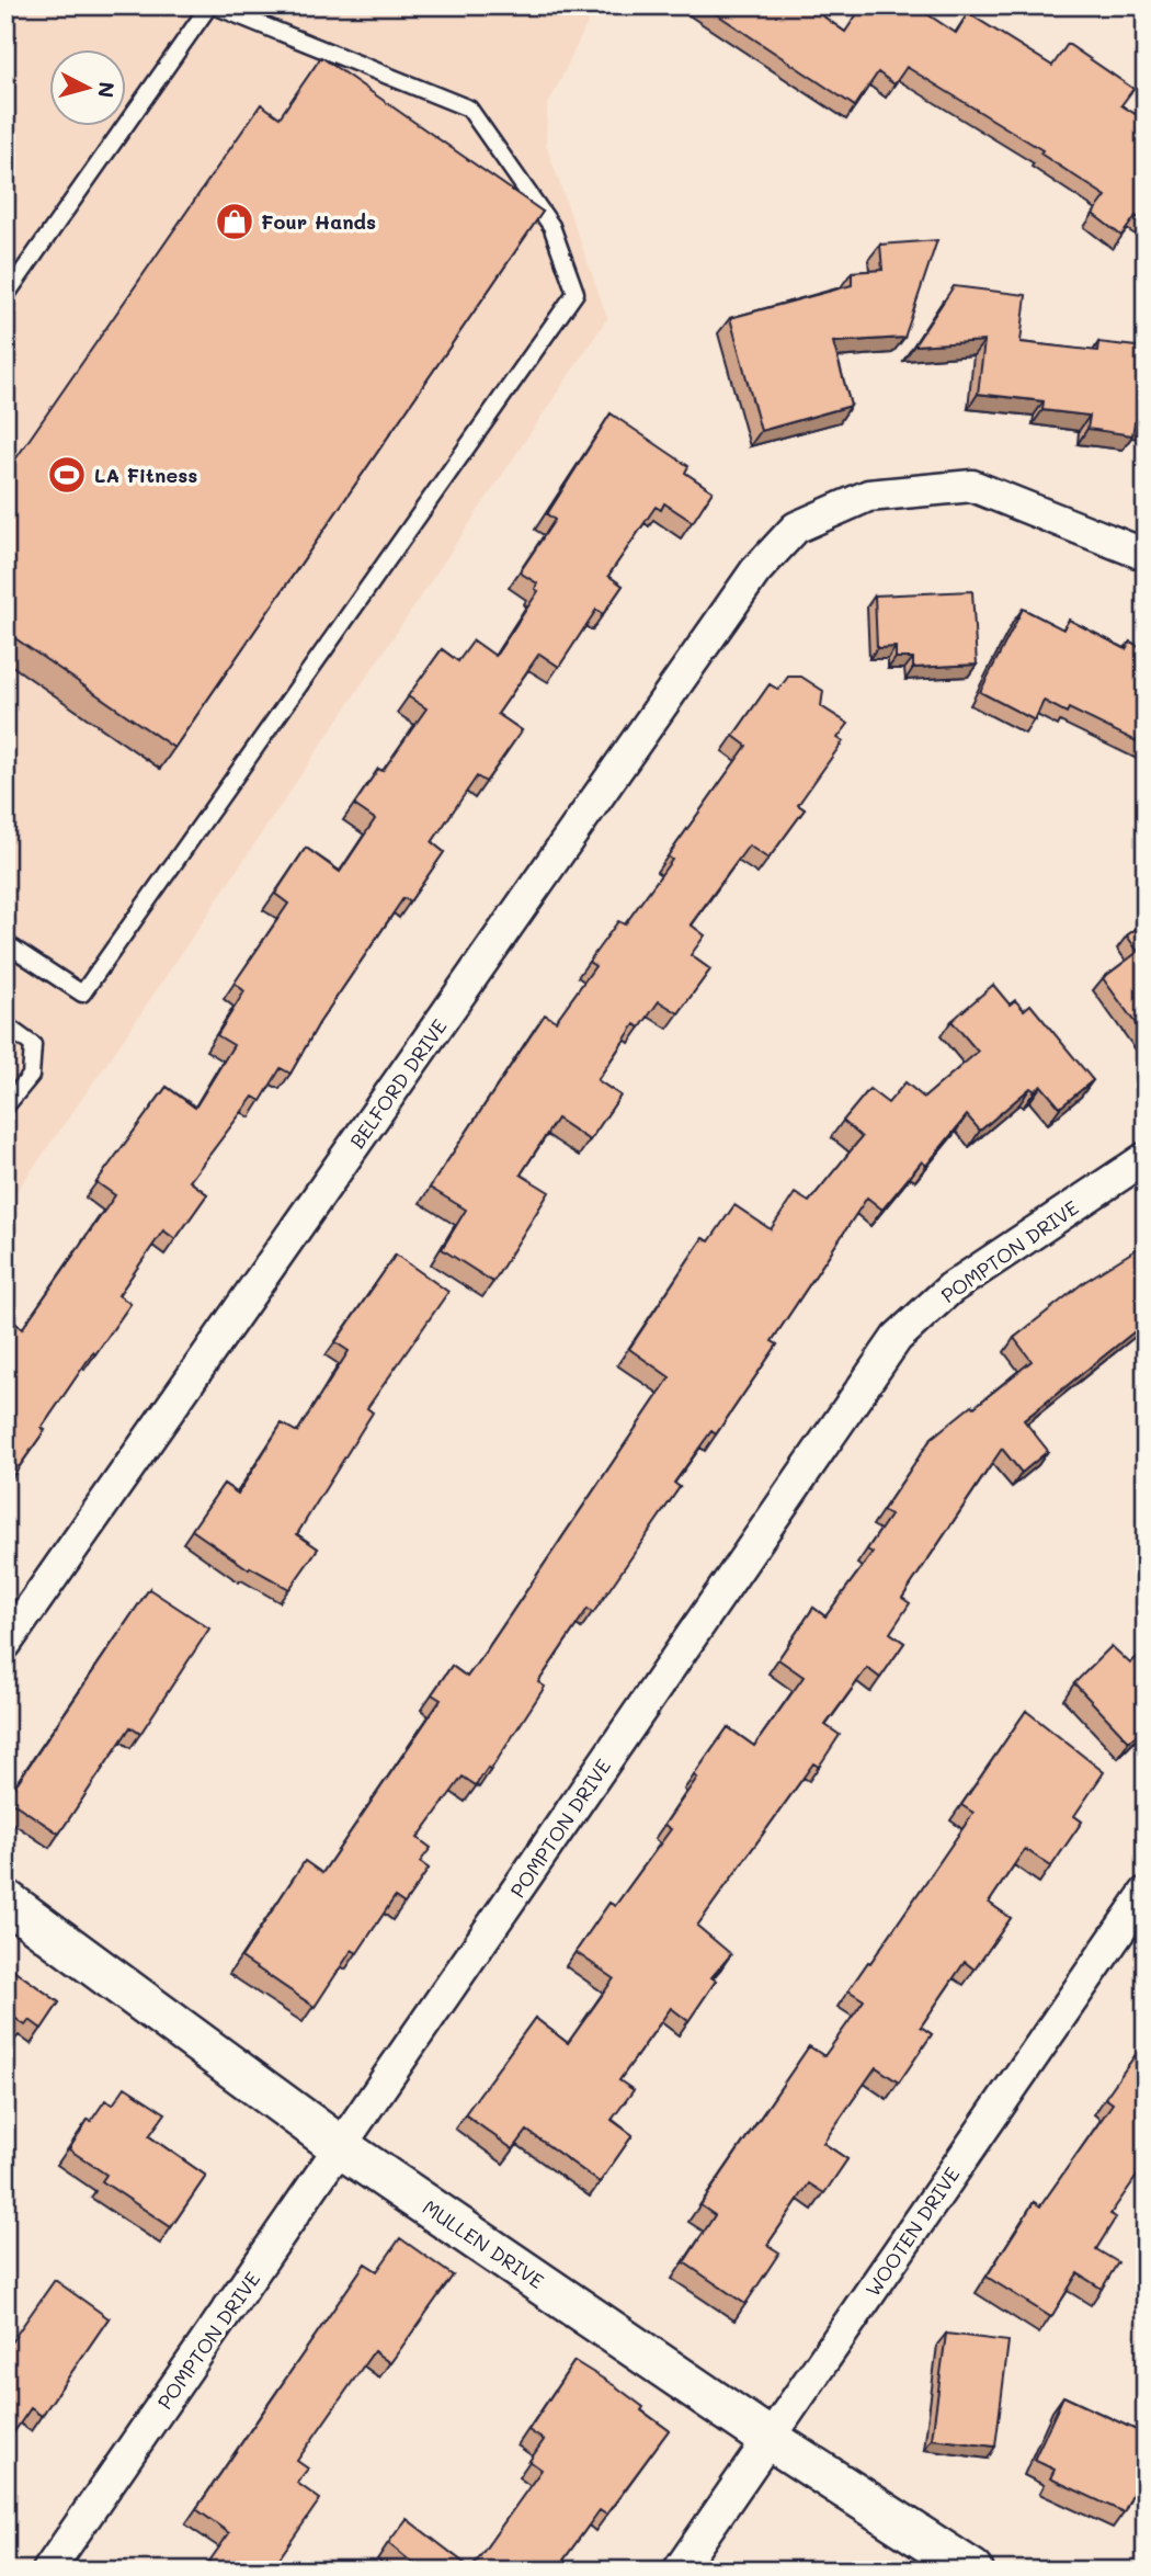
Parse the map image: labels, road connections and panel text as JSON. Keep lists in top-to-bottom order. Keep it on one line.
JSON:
{"streets":{"street":["BELFORD DRIVE","POMPTON DRIVE","WOOTEN DRIVE","MULLEN DRIVE"]},"crossings":[["POMPTON DRIVE","MULLEN DRIVE"],["WOOTEN DRIVE","MULLEN DRIVE"]],"places":{"shop":["Four Hands"],"sports":["LA Fitness"]},"north":"right"}
